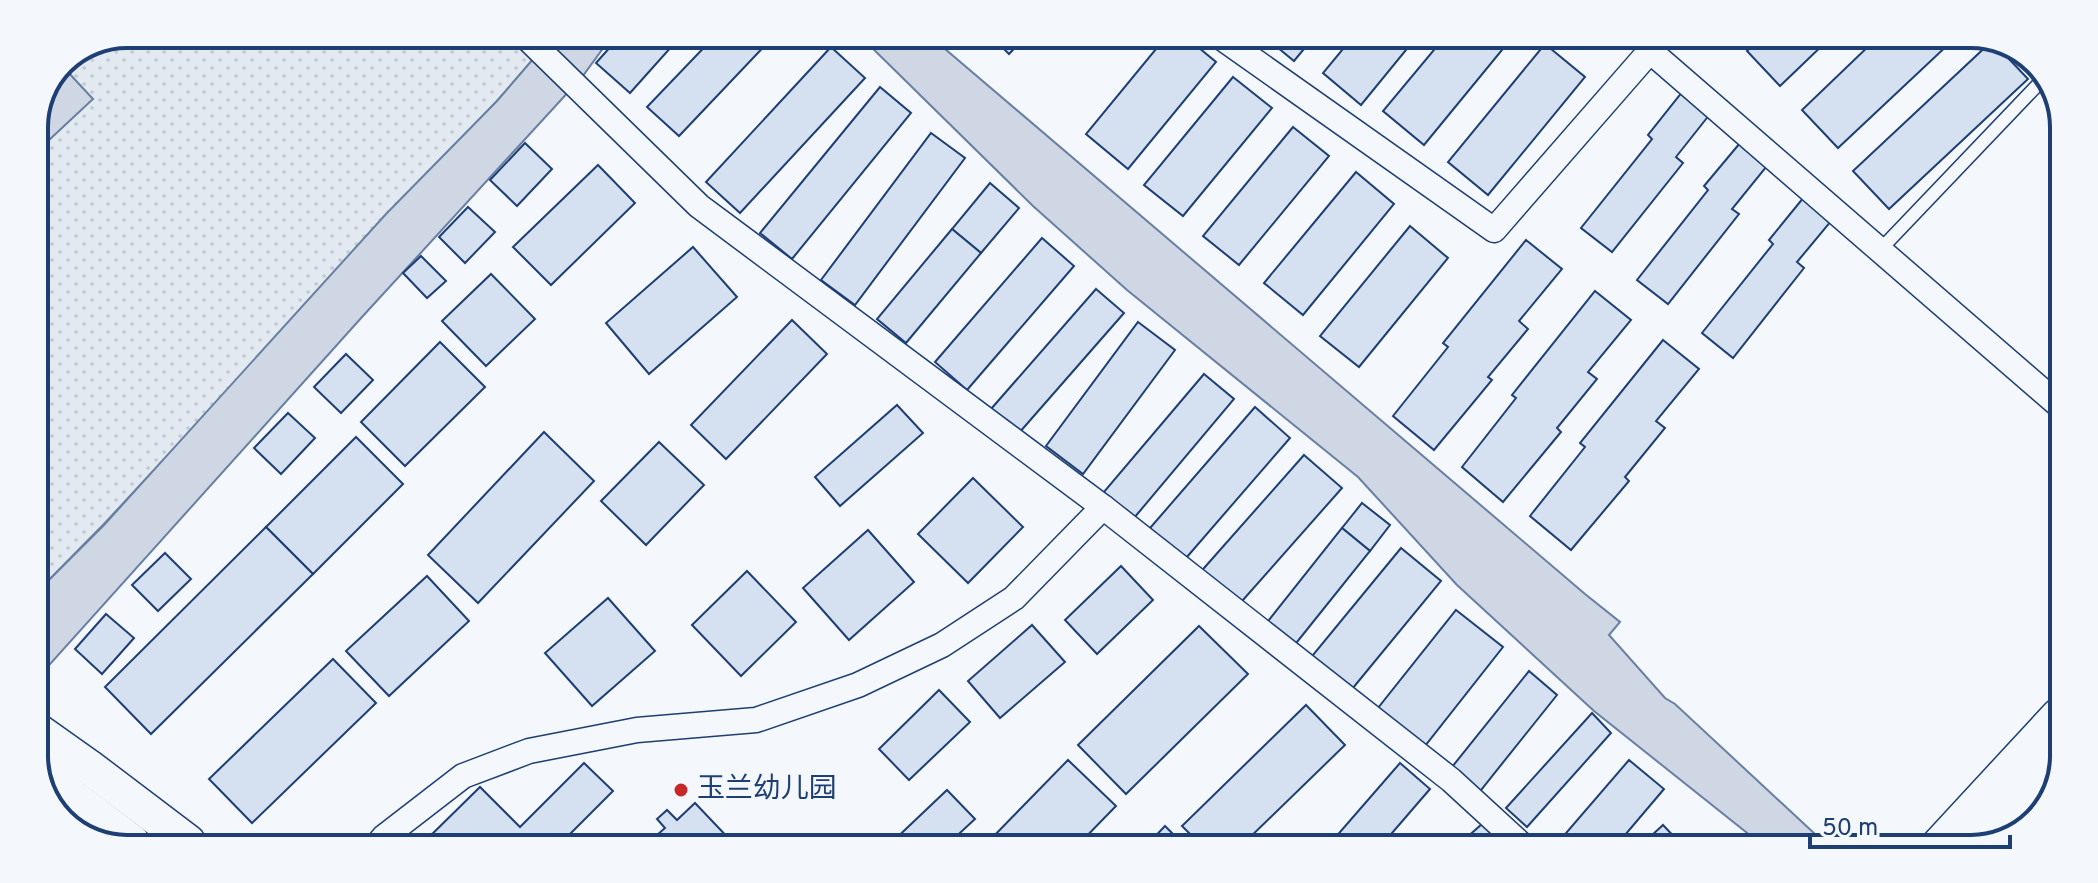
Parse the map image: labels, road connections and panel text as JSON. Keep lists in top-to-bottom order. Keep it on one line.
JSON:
{"places":["玉兰幼儿园"],"scale_bar":"50 m"}
